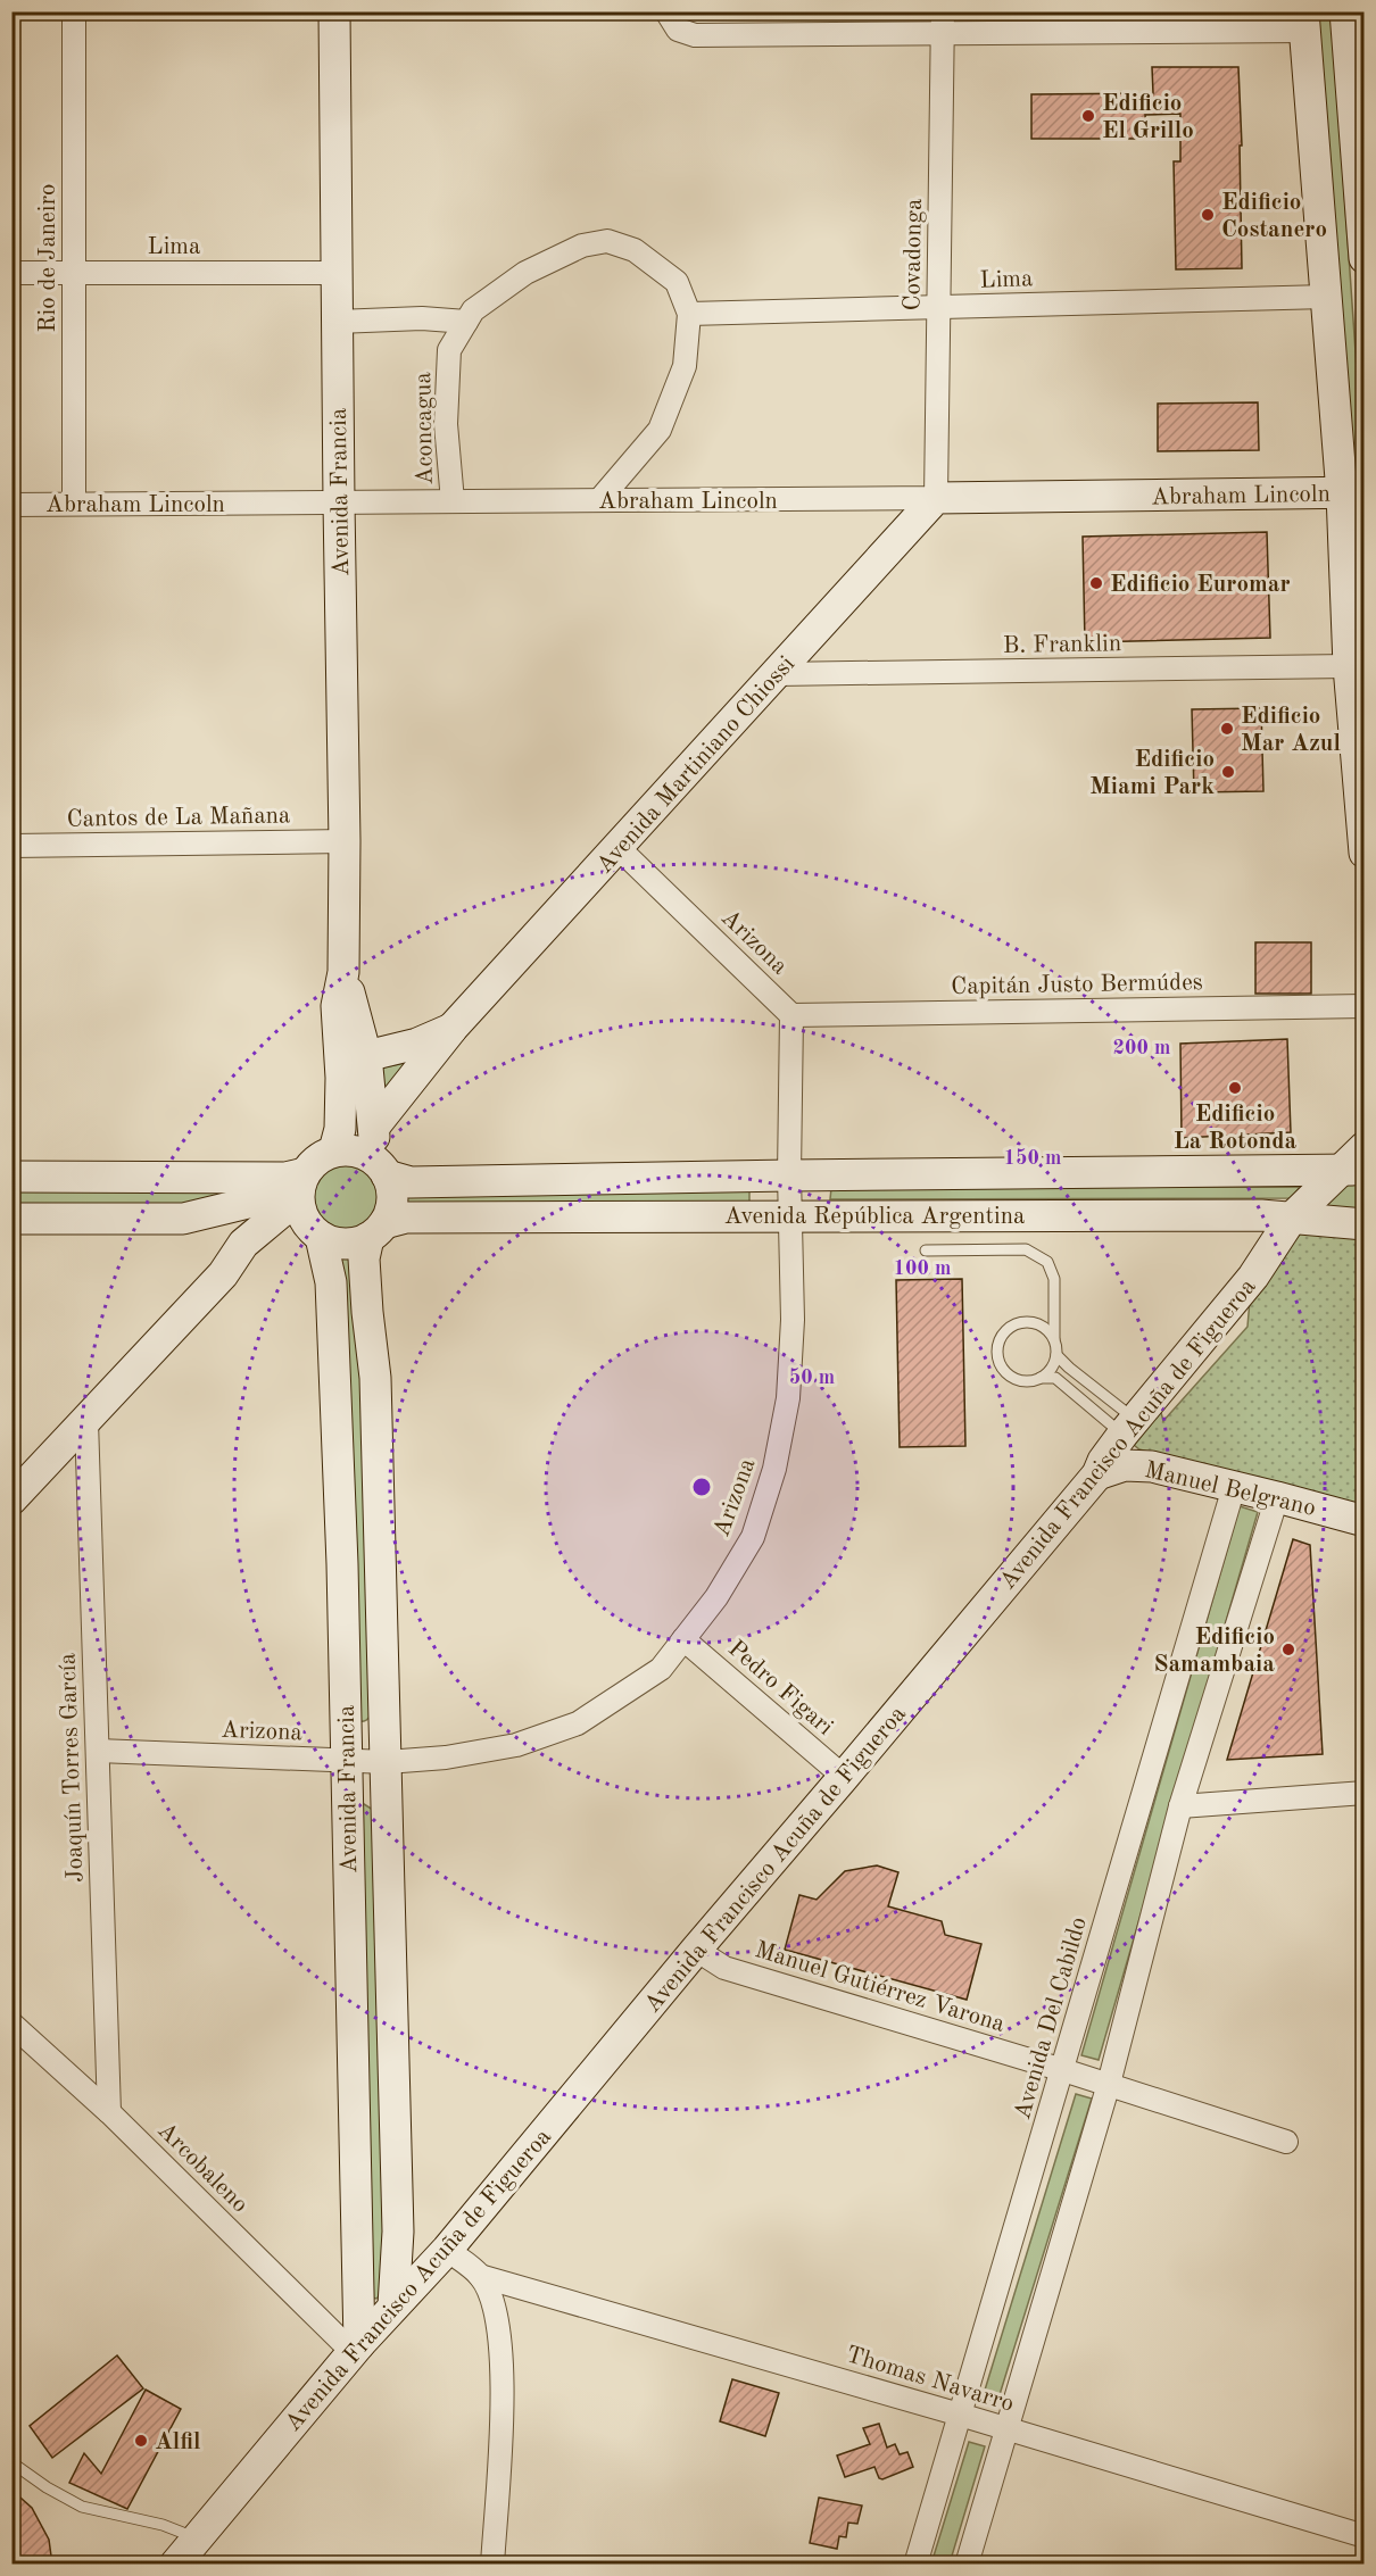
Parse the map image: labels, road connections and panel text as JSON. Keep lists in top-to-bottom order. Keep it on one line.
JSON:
{"streets":{"street":["Lima","Covadonga","Rio de Janeiro","Aconcagua","Avenida Francia","Abraham Lincoln","B. Franklin","Avenida Martiniano Chiossi","Cantos de La Mañana","Arizona","Capitán Justo Bermúdes","Avenida República Argentina","Avenida Francisco Acuña de Figueroa","Manuel Belgrano","Pedro Figari","Joaquín Torres García","Manuel Gutiérrez Varona","Avenida Del Cabildo","Arcobaleno","Thomas Navarro"]},"crossings":[["Lima","Covadonga"],["Lima","Rio de Janeiro"],["Lima","Aconcagua"],["Lima","Avenida Francia"],["Covadonga","Abraham Lincoln"],["Covadonga","Avenida Martiniano Chiossi"],["Rio de Janeiro","Abraham Lincoln"],["Aconcagua","Abraham Lincoln"],["Avenida Francia","Abraham Lincoln"],["Avenida Francia","Avenida Martiniano Chiossi"],["Avenida Francia","Cantos de La Mañana"],["Avenida Francia","Arizona"],["Avenida Francia","Avenida República Argentina"],["Avenida Francia","Avenida Francisco Acuña de Figueroa"],["Avenida Francia","Arcobaleno"],["Abraham Lincoln","Avenida Martiniano Chiossi"],["B. Franklin","Avenida Martiniano Chiossi"],["Avenida Martiniano Chiossi","Arizona"],["Arizona","Capitán Justo Bermúdes"],["Arizona","Avenida República Argentina"],["Arizona","Pedro Figari"],["Arizona","Joaquín Torres García"],["Avenida República Argentina","Avenida Francisco Acuña de Figueroa"],["Avenida Francisco Acuña de Figueroa","Manuel Belgrano"],["Avenida Francisco Acuña de Figueroa","Pedro Figari"],["Avenida Francisco Acuña de Figueroa","Manuel Gutiérrez Varona"],["Avenida Francisco Acuña de Figueroa","Arcobaleno"],["Manuel Belgrano","Avenida Del Cabildo"],["Joaquín Torres García","Arcobaleno"],["Manuel Gutiérrez Varona","Avenida Del Cabildo"],["Avenida Del Cabildo","Thomas Navarro"]],"places":["Edificio El Grillo","Edificio Costanero","Edificio Euromar","Edificio Mar Azul","Edificio Miami Park","Edificio La Rotonda","Edificio Samambaia","Alfil"],"rings":["200 m","150 m","100 m","50 m"]}
